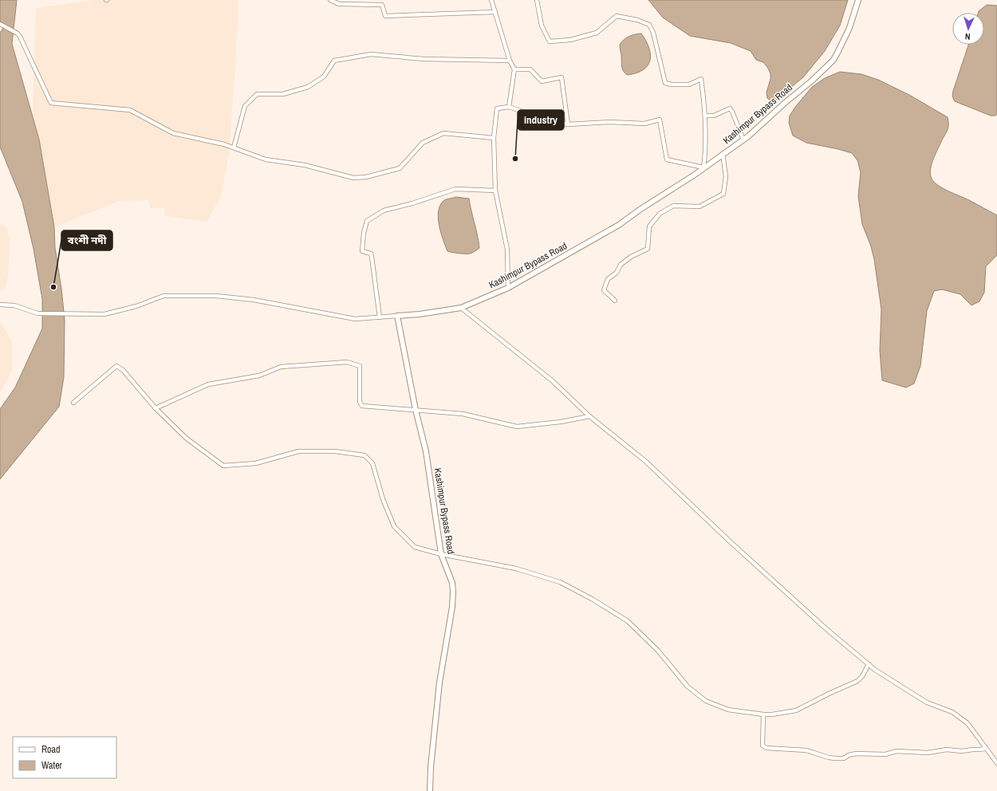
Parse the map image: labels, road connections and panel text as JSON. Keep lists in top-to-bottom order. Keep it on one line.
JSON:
{"streets":{"main road":["Kashimpur Bypass Road"]},"places":["industry","বংশী নদী"],"legend":["Road","Water"],"north":"bottom"}
